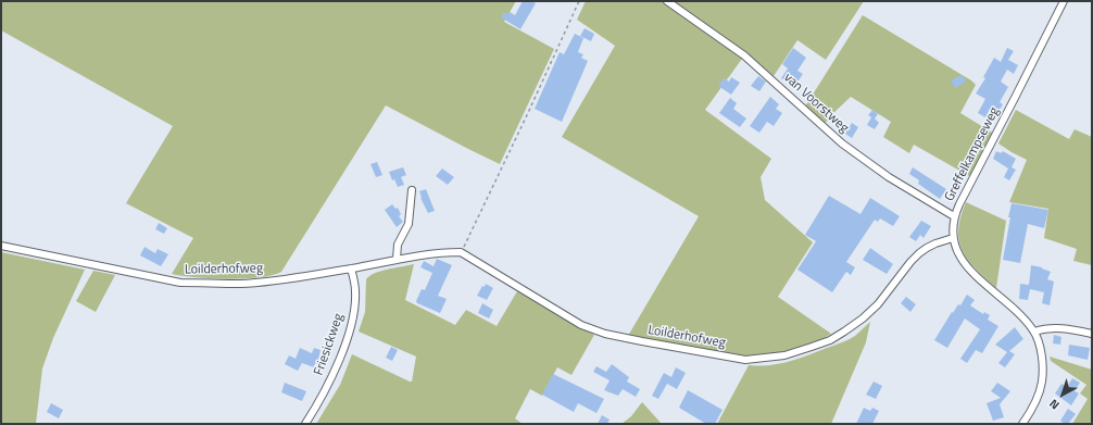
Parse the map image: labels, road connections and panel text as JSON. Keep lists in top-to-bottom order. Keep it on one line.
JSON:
{"streets":{"street":["van Voorstweg","Greffelkampseweg","Loilderhofweg","Friesickweg"]},"crossings":[["van Voorstweg","Greffelkampseweg"],["Greffelkampseweg","Loilderhofweg"],["Loilderhofweg","Friesickweg"]],"north":"bottom left"}
